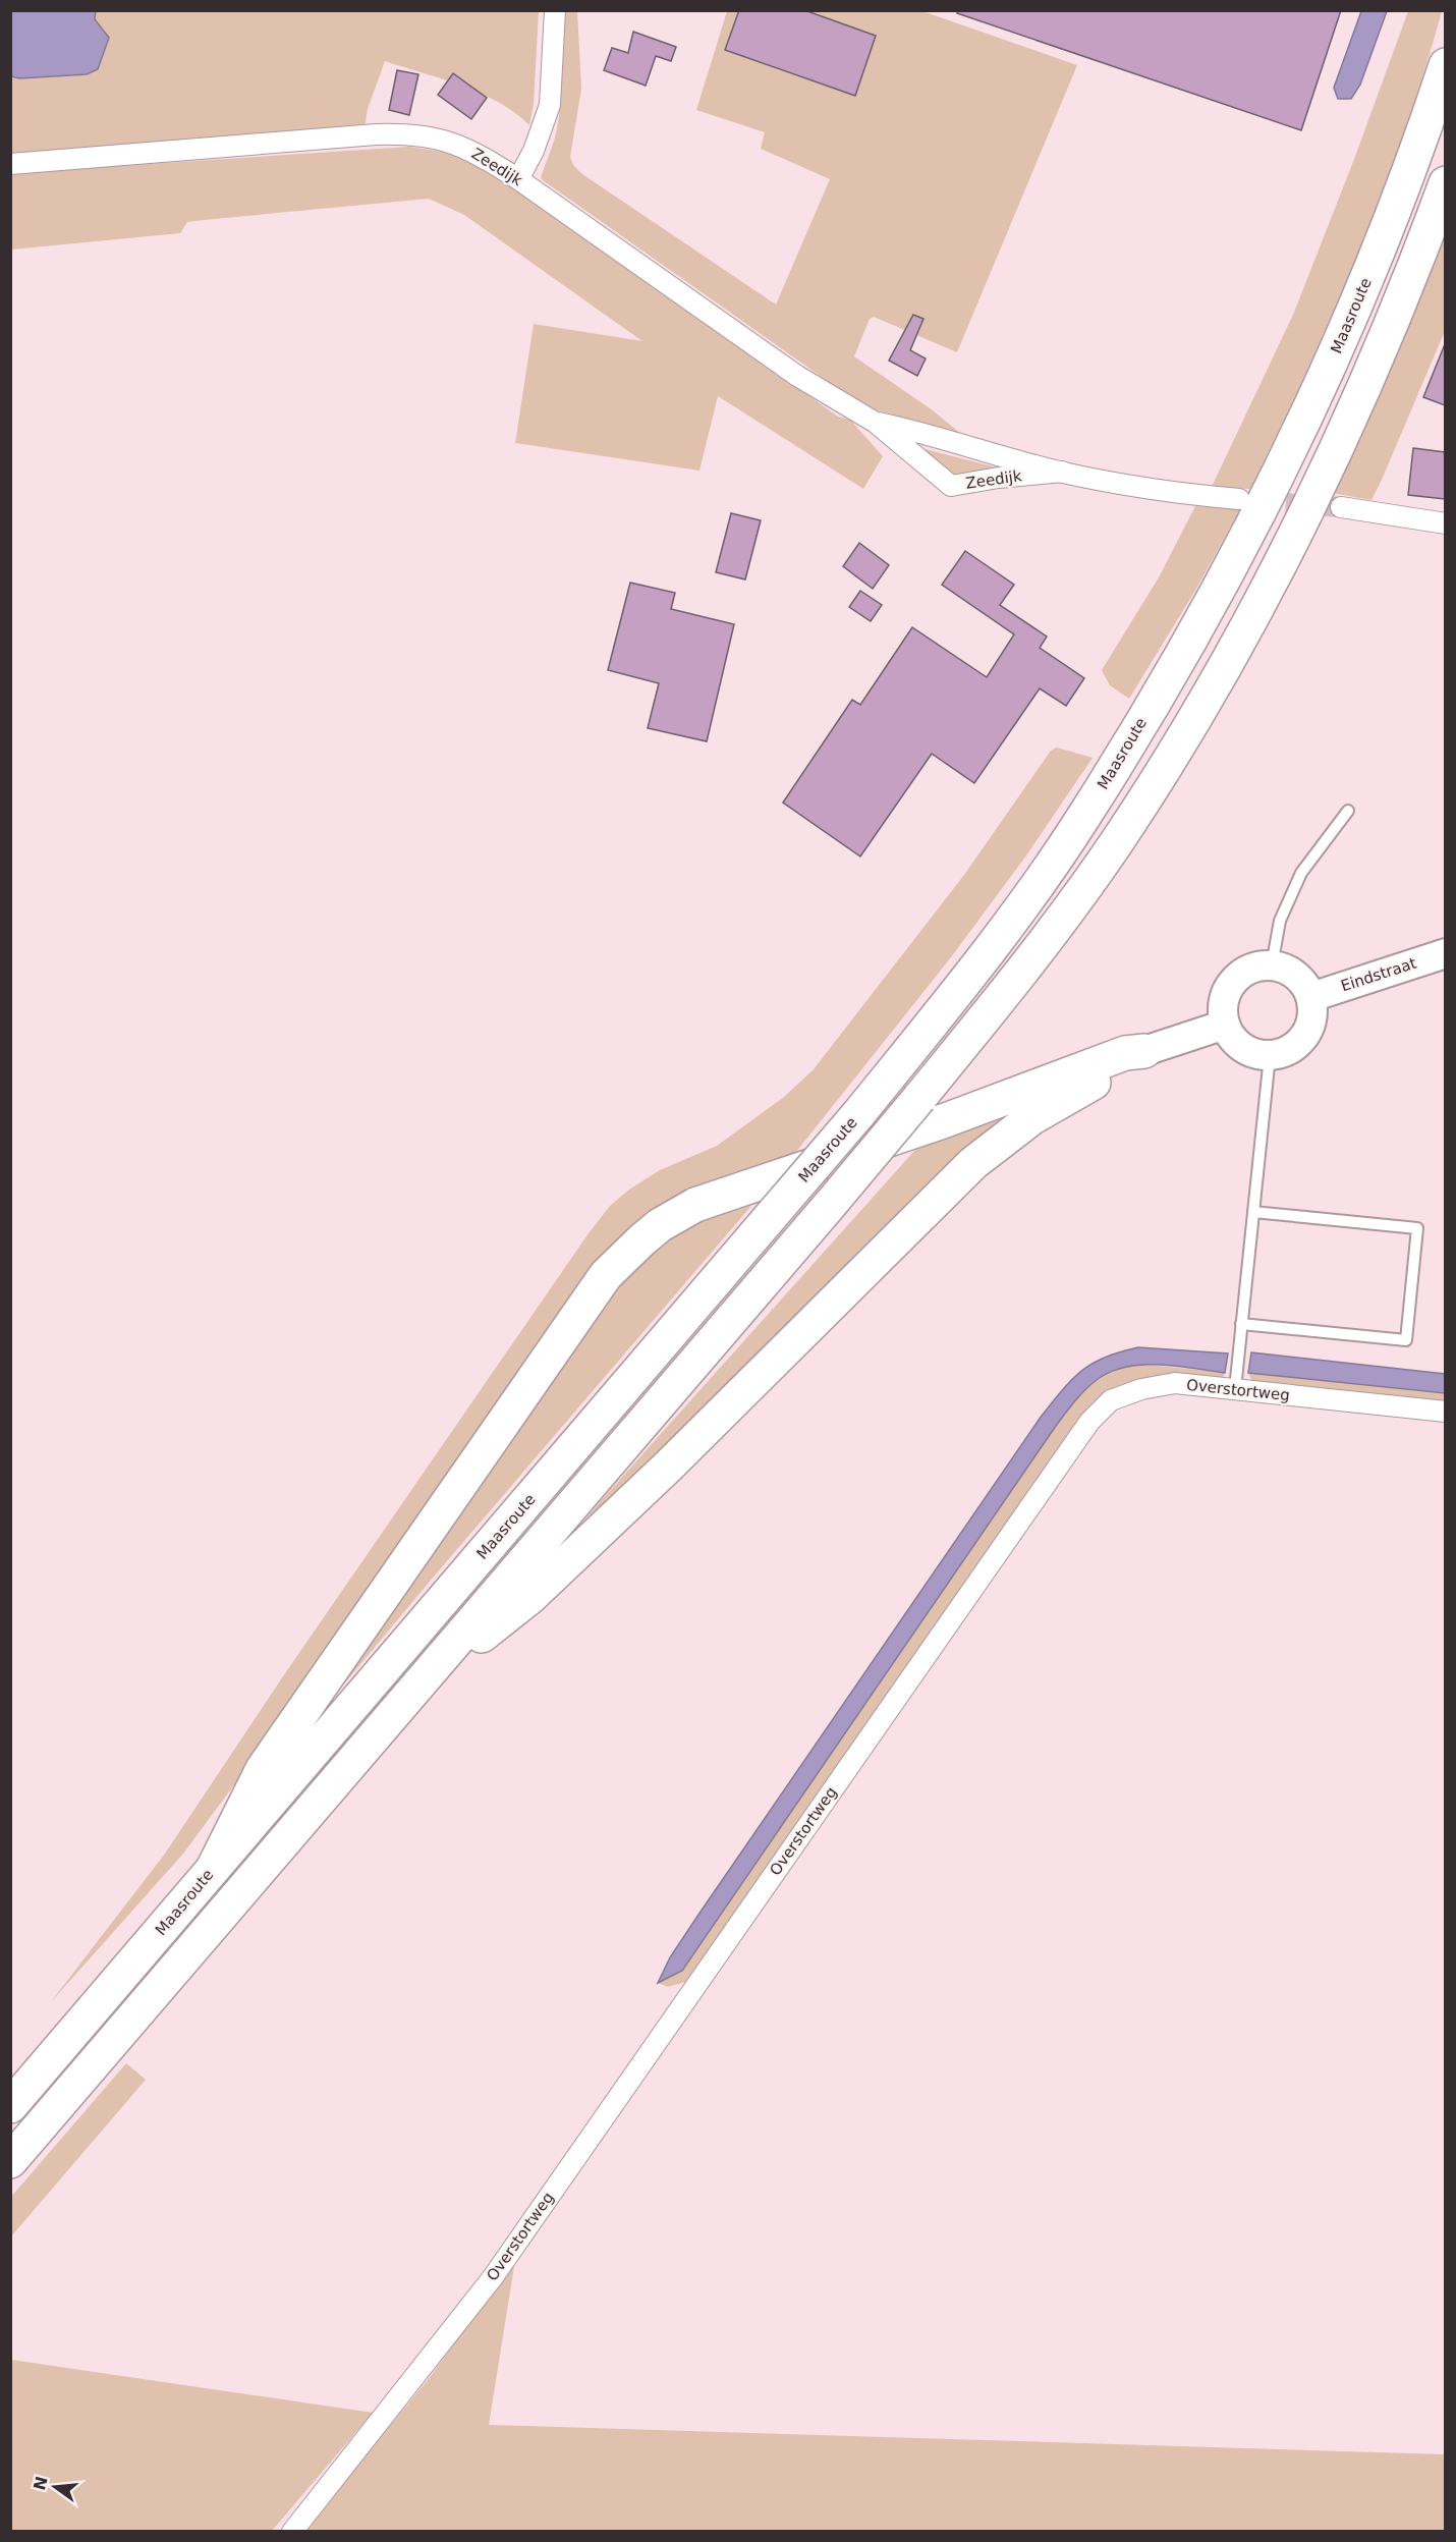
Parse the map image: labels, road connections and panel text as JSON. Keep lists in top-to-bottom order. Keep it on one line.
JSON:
{"streets":{"highway":["Maasroute"],"main road":["Eindstraat"],"street":["Zeedijk","Overstortweg"]},"north":"left"}
